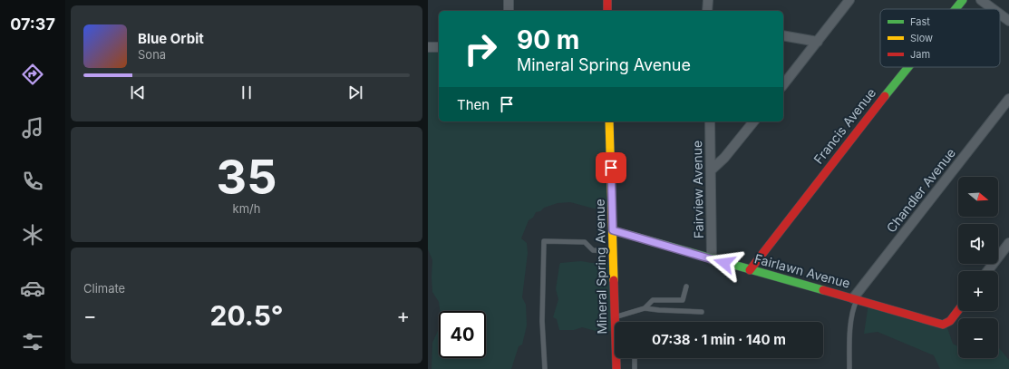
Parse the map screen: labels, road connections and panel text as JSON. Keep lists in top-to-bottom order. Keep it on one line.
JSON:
{"streets":{"street":["Francis Avenue","Fairview Avenue","Chandler Avenue","Mineral Spring Avenue","Fairlawn Avenue"]},"crossings":[["Francis Avenue","Fairlawn Avenue"],["Fairview Avenue","Fairlawn Avenue"],["Chandler Avenue","Fairlawn Avenue"],["Mineral Spring Avenue","Fairlawn Avenue"]],"legend":["Fast","Slow","Jam"],"north":"right","page":{"tabs":"07:37","turn":["90 m","Mineral Spring Avenue"],"song":["Blue Orbit","Sona"],"then":"Then","tile":[["35","km/h"],"Climate"],"map_buttons":["+","−"],"heat":["−","20.5°","+"],"limit":"40","trip":"07:38 · 1 min · 140 m"}}
